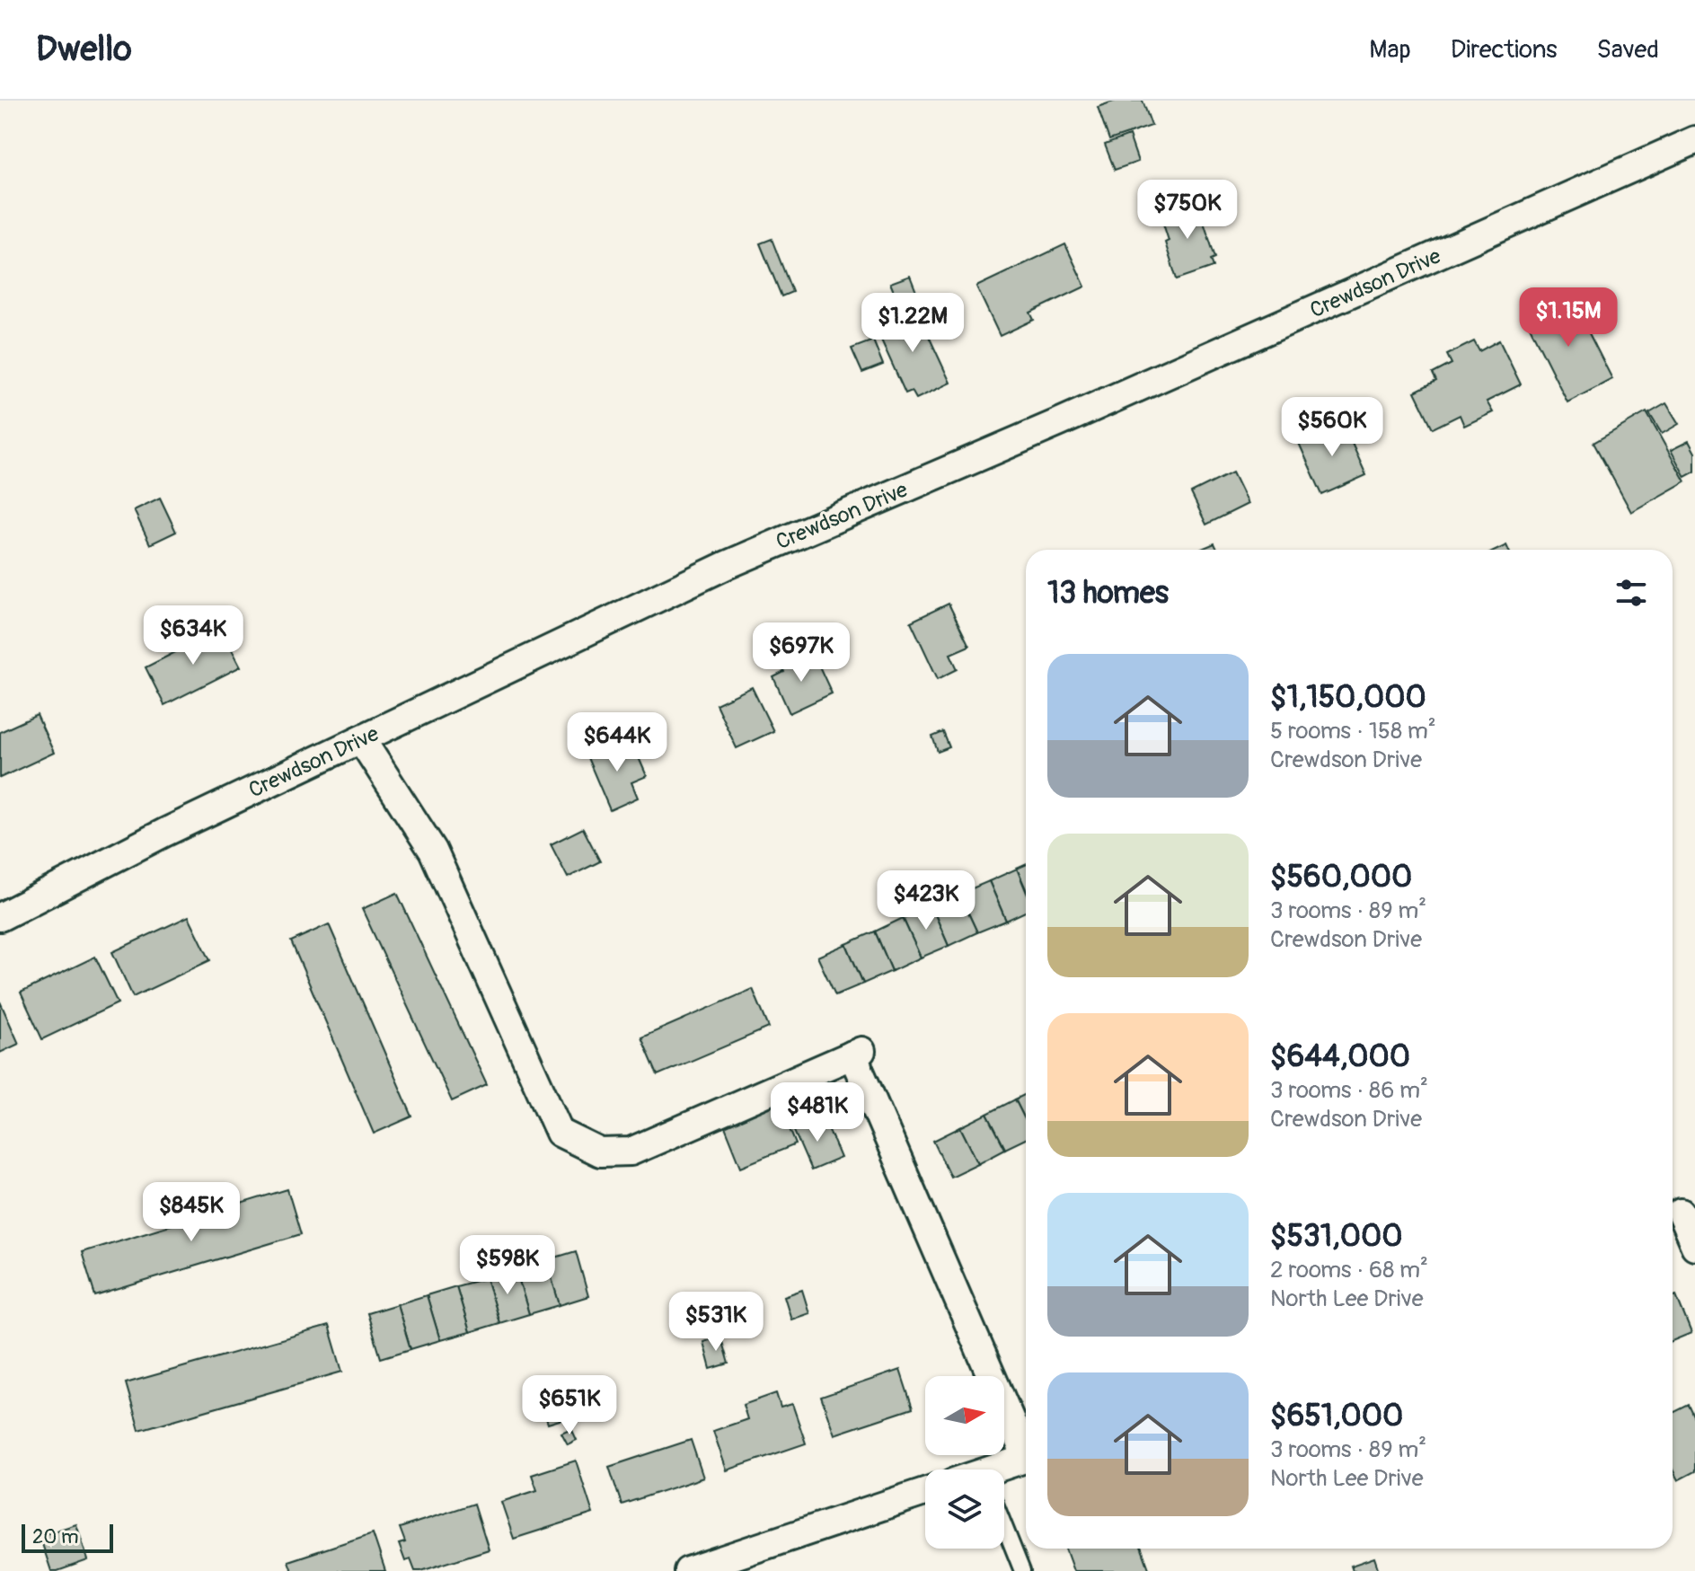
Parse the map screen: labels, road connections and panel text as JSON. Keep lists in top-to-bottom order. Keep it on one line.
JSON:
{"streets":{"street":["Crewdson Drive"]},"scale_bar":"20 m","north":"right","page":{"header":"Dwello","nav":["Map","Directions","Saved"],"price":["$750K","$1.15M","$1.22M","$560K","$634K","$697K","$644K","$423K","$481K","$845K","$598K","$531K","$651K"],"heading":"13 homes","list":[{"name":"$1,150,000","note":"5 rooms · 158 m² · Crewdson Drive"},{"name":"$560,000","note":"3 rooms · 89 m² · Crewdson Drive"},{"name":"$644,000","note":"3 rooms · 86 m² · Crewdson Drive"},{"name":"$531,000","note":"2 rooms · 68 m² · North Lee Drive"},{"name":"$651,000","note":"3 rooms · 89 m² · North Lee Drive"}],"scale":"20 m"}}
